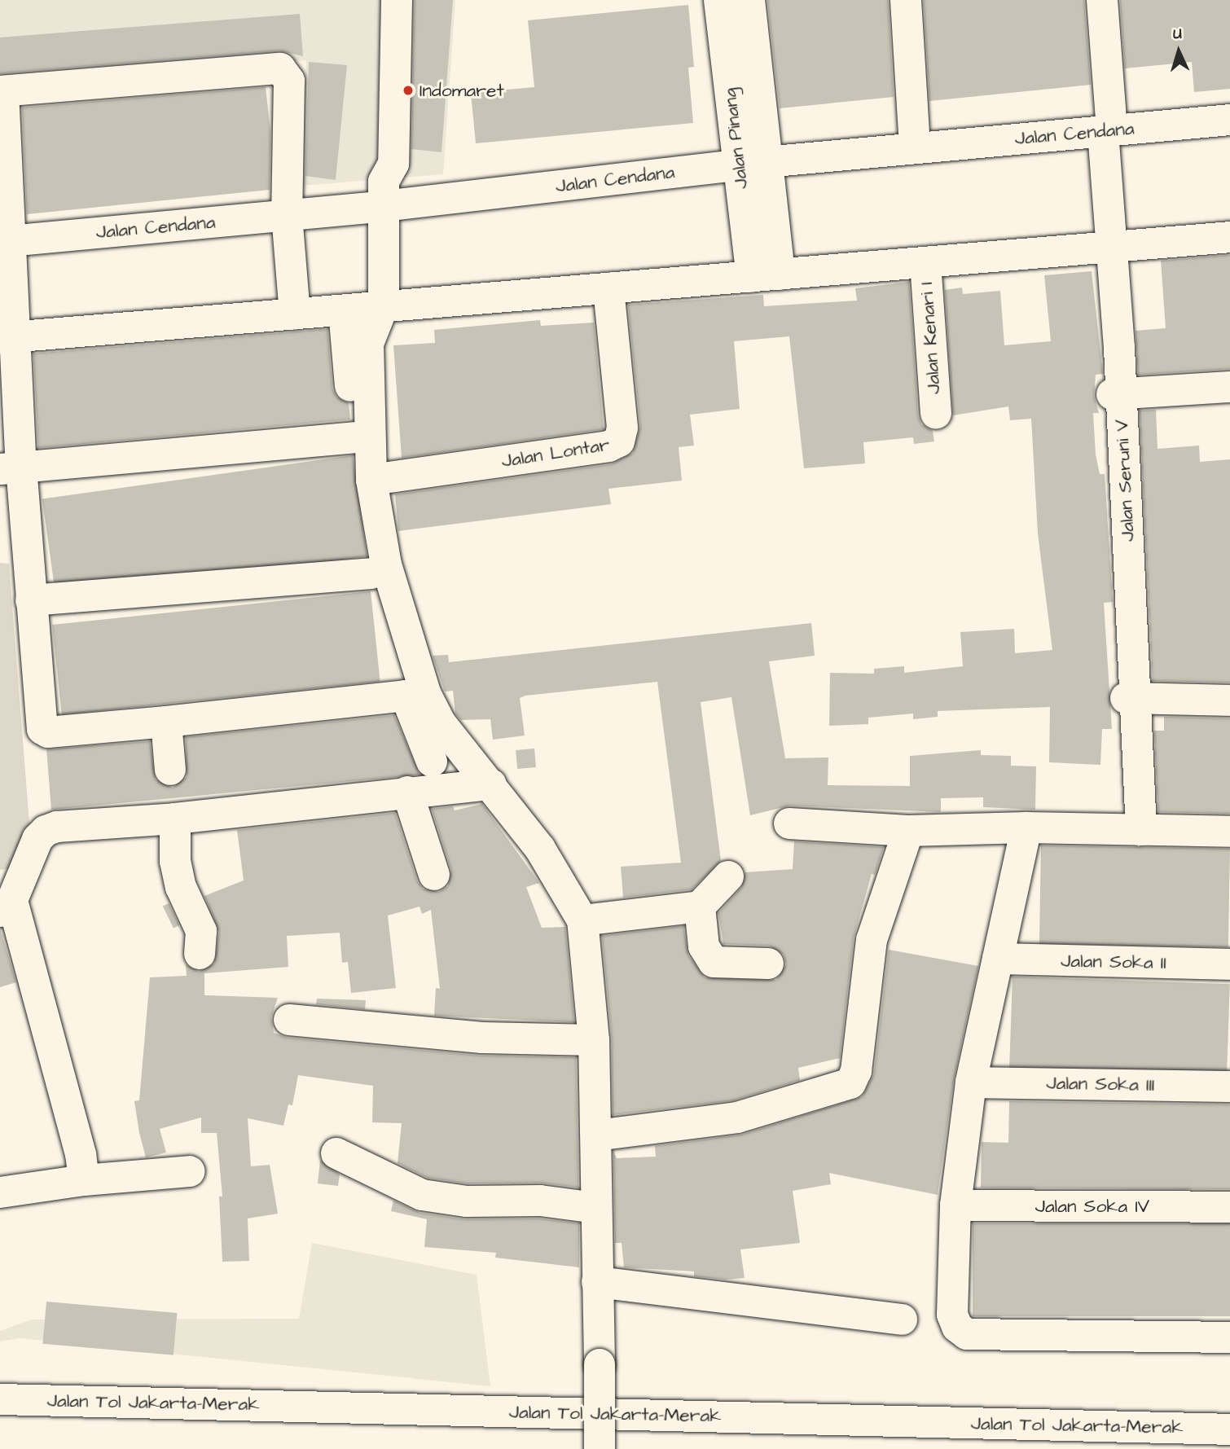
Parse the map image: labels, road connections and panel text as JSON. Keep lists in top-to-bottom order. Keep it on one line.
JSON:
{"streets":{"main road":["Jalan Cendana","Jalan Pinang","Jalan Kenari I","Jalan Lontar","Jalan Seruni V","Jalan Soka II","Jalan Soka III","Jalan Soka IV","Jalan Tol Jakarta–Merak"]},"crossings":[["Jalan Cendana","Jalan Pinang"],["Jalan Cendana","Jalan Seruni V"]],"places":["Indomaret"],"north":"top"}
